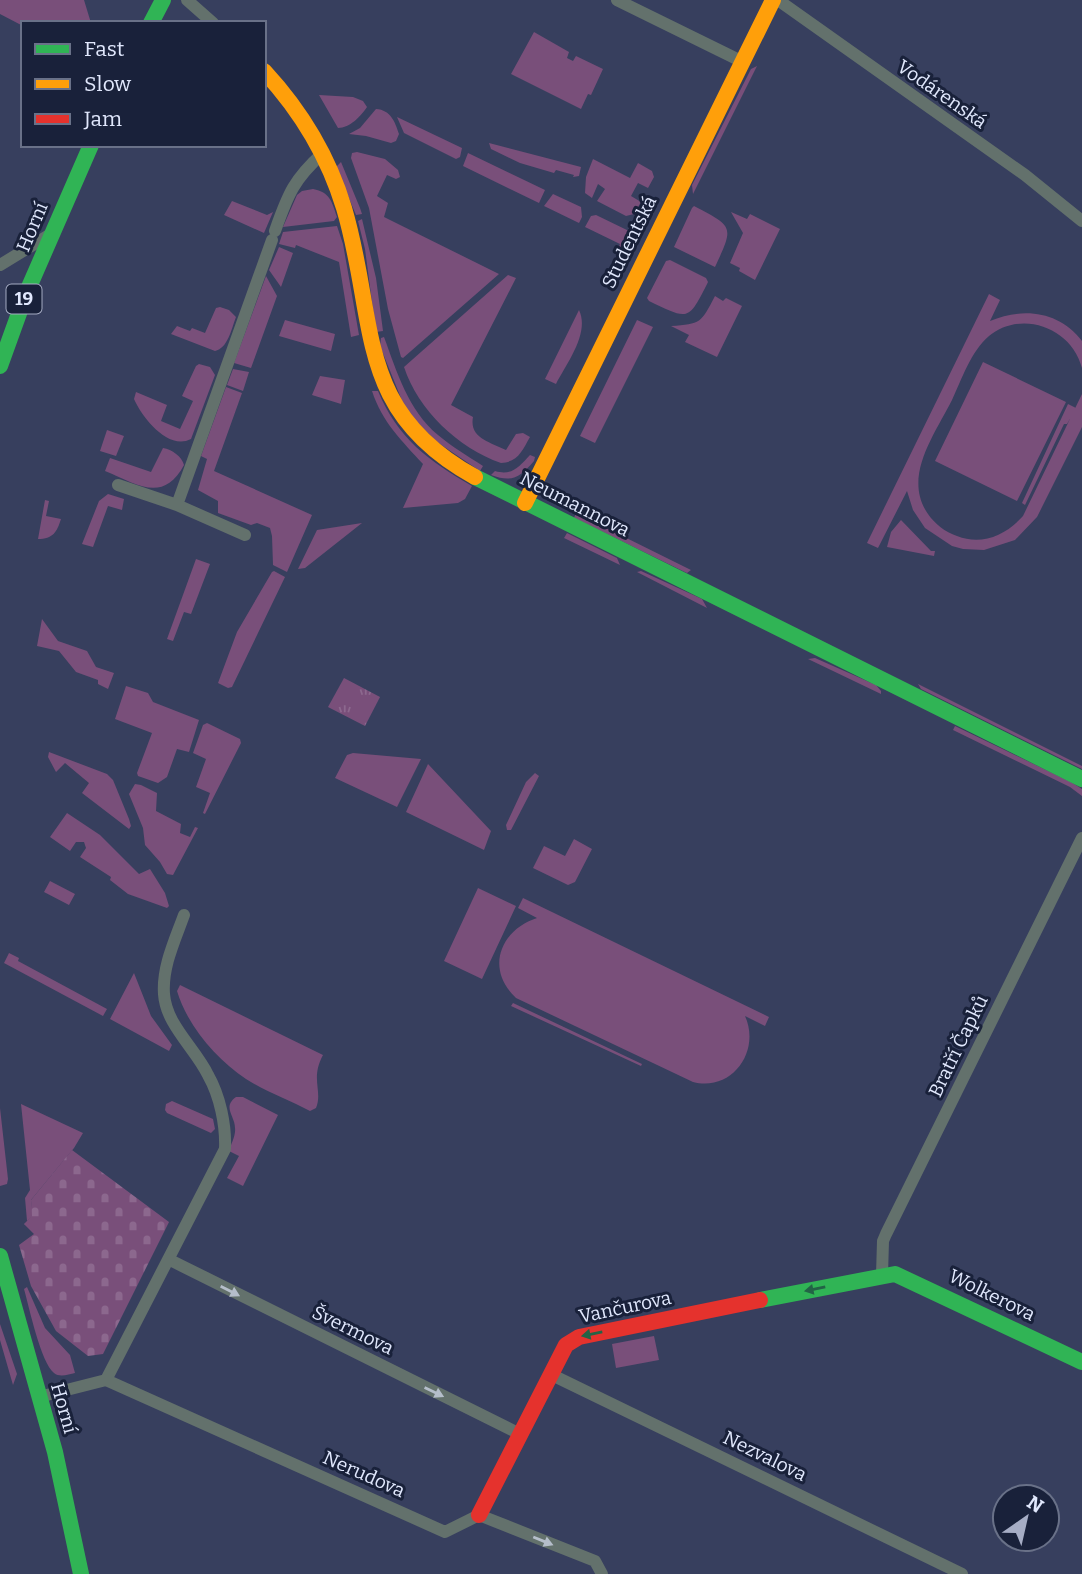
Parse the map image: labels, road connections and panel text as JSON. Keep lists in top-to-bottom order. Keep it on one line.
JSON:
{"streets":{"street":["Vodárenská","Horní","Studentská","19","Neumannova","Bratří Čapků","Wolkerova","Vančurova","Švermova","Nezvalova","Nerudova"]},"crossings":[["Vodárenská","Studentská"],["Studentská","Neumannova"],["Bratří Čapků","Wolkerova"],["Bratří Čapků","Vančurova"],["Wolkerova","Vančurova"],["Vančurova","Švermova"],["Vančurova","Nezvalova"],["Vančurova","Nerudova"]],"one_way":["Vančurova","Švermova"],"legend":["Fast","Slow","Jam"],"north":"top right"}
